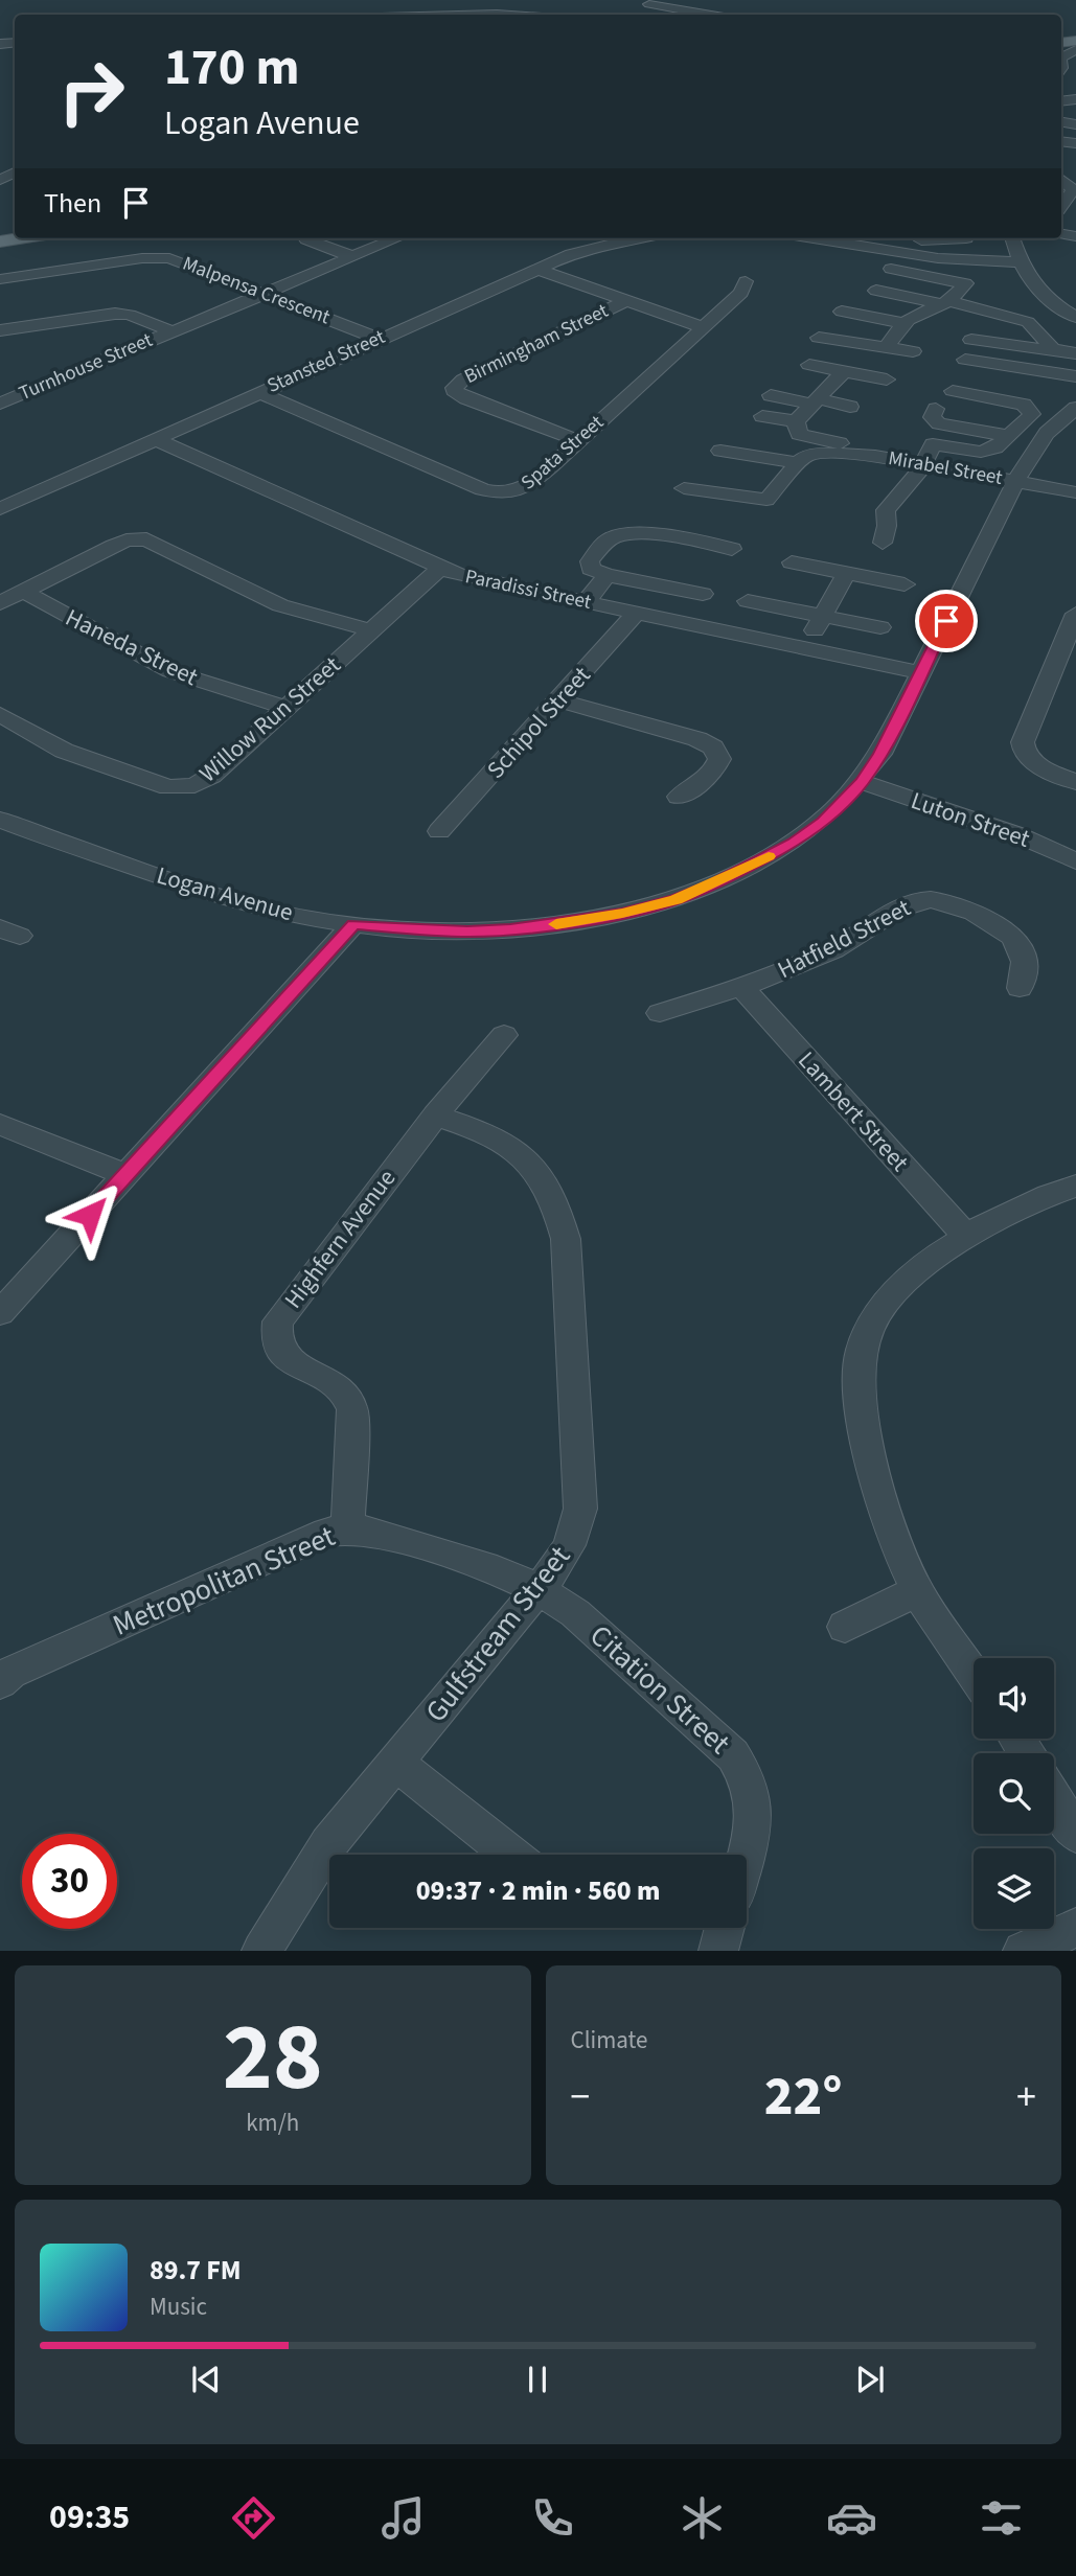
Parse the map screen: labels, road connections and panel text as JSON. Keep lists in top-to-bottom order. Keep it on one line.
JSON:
{"streets":{"street":["Malpensa Crescent","Birmingham Street","Stansted Street","Turnhouse Street","Spata Street","Mirabel Street","Paradissi Street","Haneda Street","Willow Run Street","Schipol Street","Luton Street","Logan Avenue","Hatfield Street","Lambert Street","Highfern Avenue","Metropolitan Street","Gulfstream Street","Citation Street"]},"crossings":[["Malpensa Crescent","Stansted Street"],["Malpensa Crescent","Turnhouse Street"],["Birmingham Street","Spata Street"],["Stansted Street","Spata Street"],["Stansted Street","Paradissi Street"],["Mirabel Street","Logan Avenue"],["Paradissi Street","Willow Run Street"],["Paradissi Street","Schipol Street"],["Paradissi Street","Logan Avenue"],["Haneda Street","Willow Run Street"],["Luton Street","Logan Avenue"],["Hatfield Street","Lambert Street"],["Highfern Avenue","Metropolitan Street"],["Highfern Avenue","Gulfstream Street"],["Metropolitan Street","Gulfstream Street"],["Metropolitan Street","Citation Street"],["Gulfstream Street","Citation Street"]],"page":{"turn":["170 m","Logan Avenue"],"then":"Then","limit":"30","trip":"09:37 · 2 min · 560 m","tile":[["28","km/h"],"Climate"],"heat":["−","22°","+"],"song":["89.7 FM","Music"],"tabs":"09:35"}}
